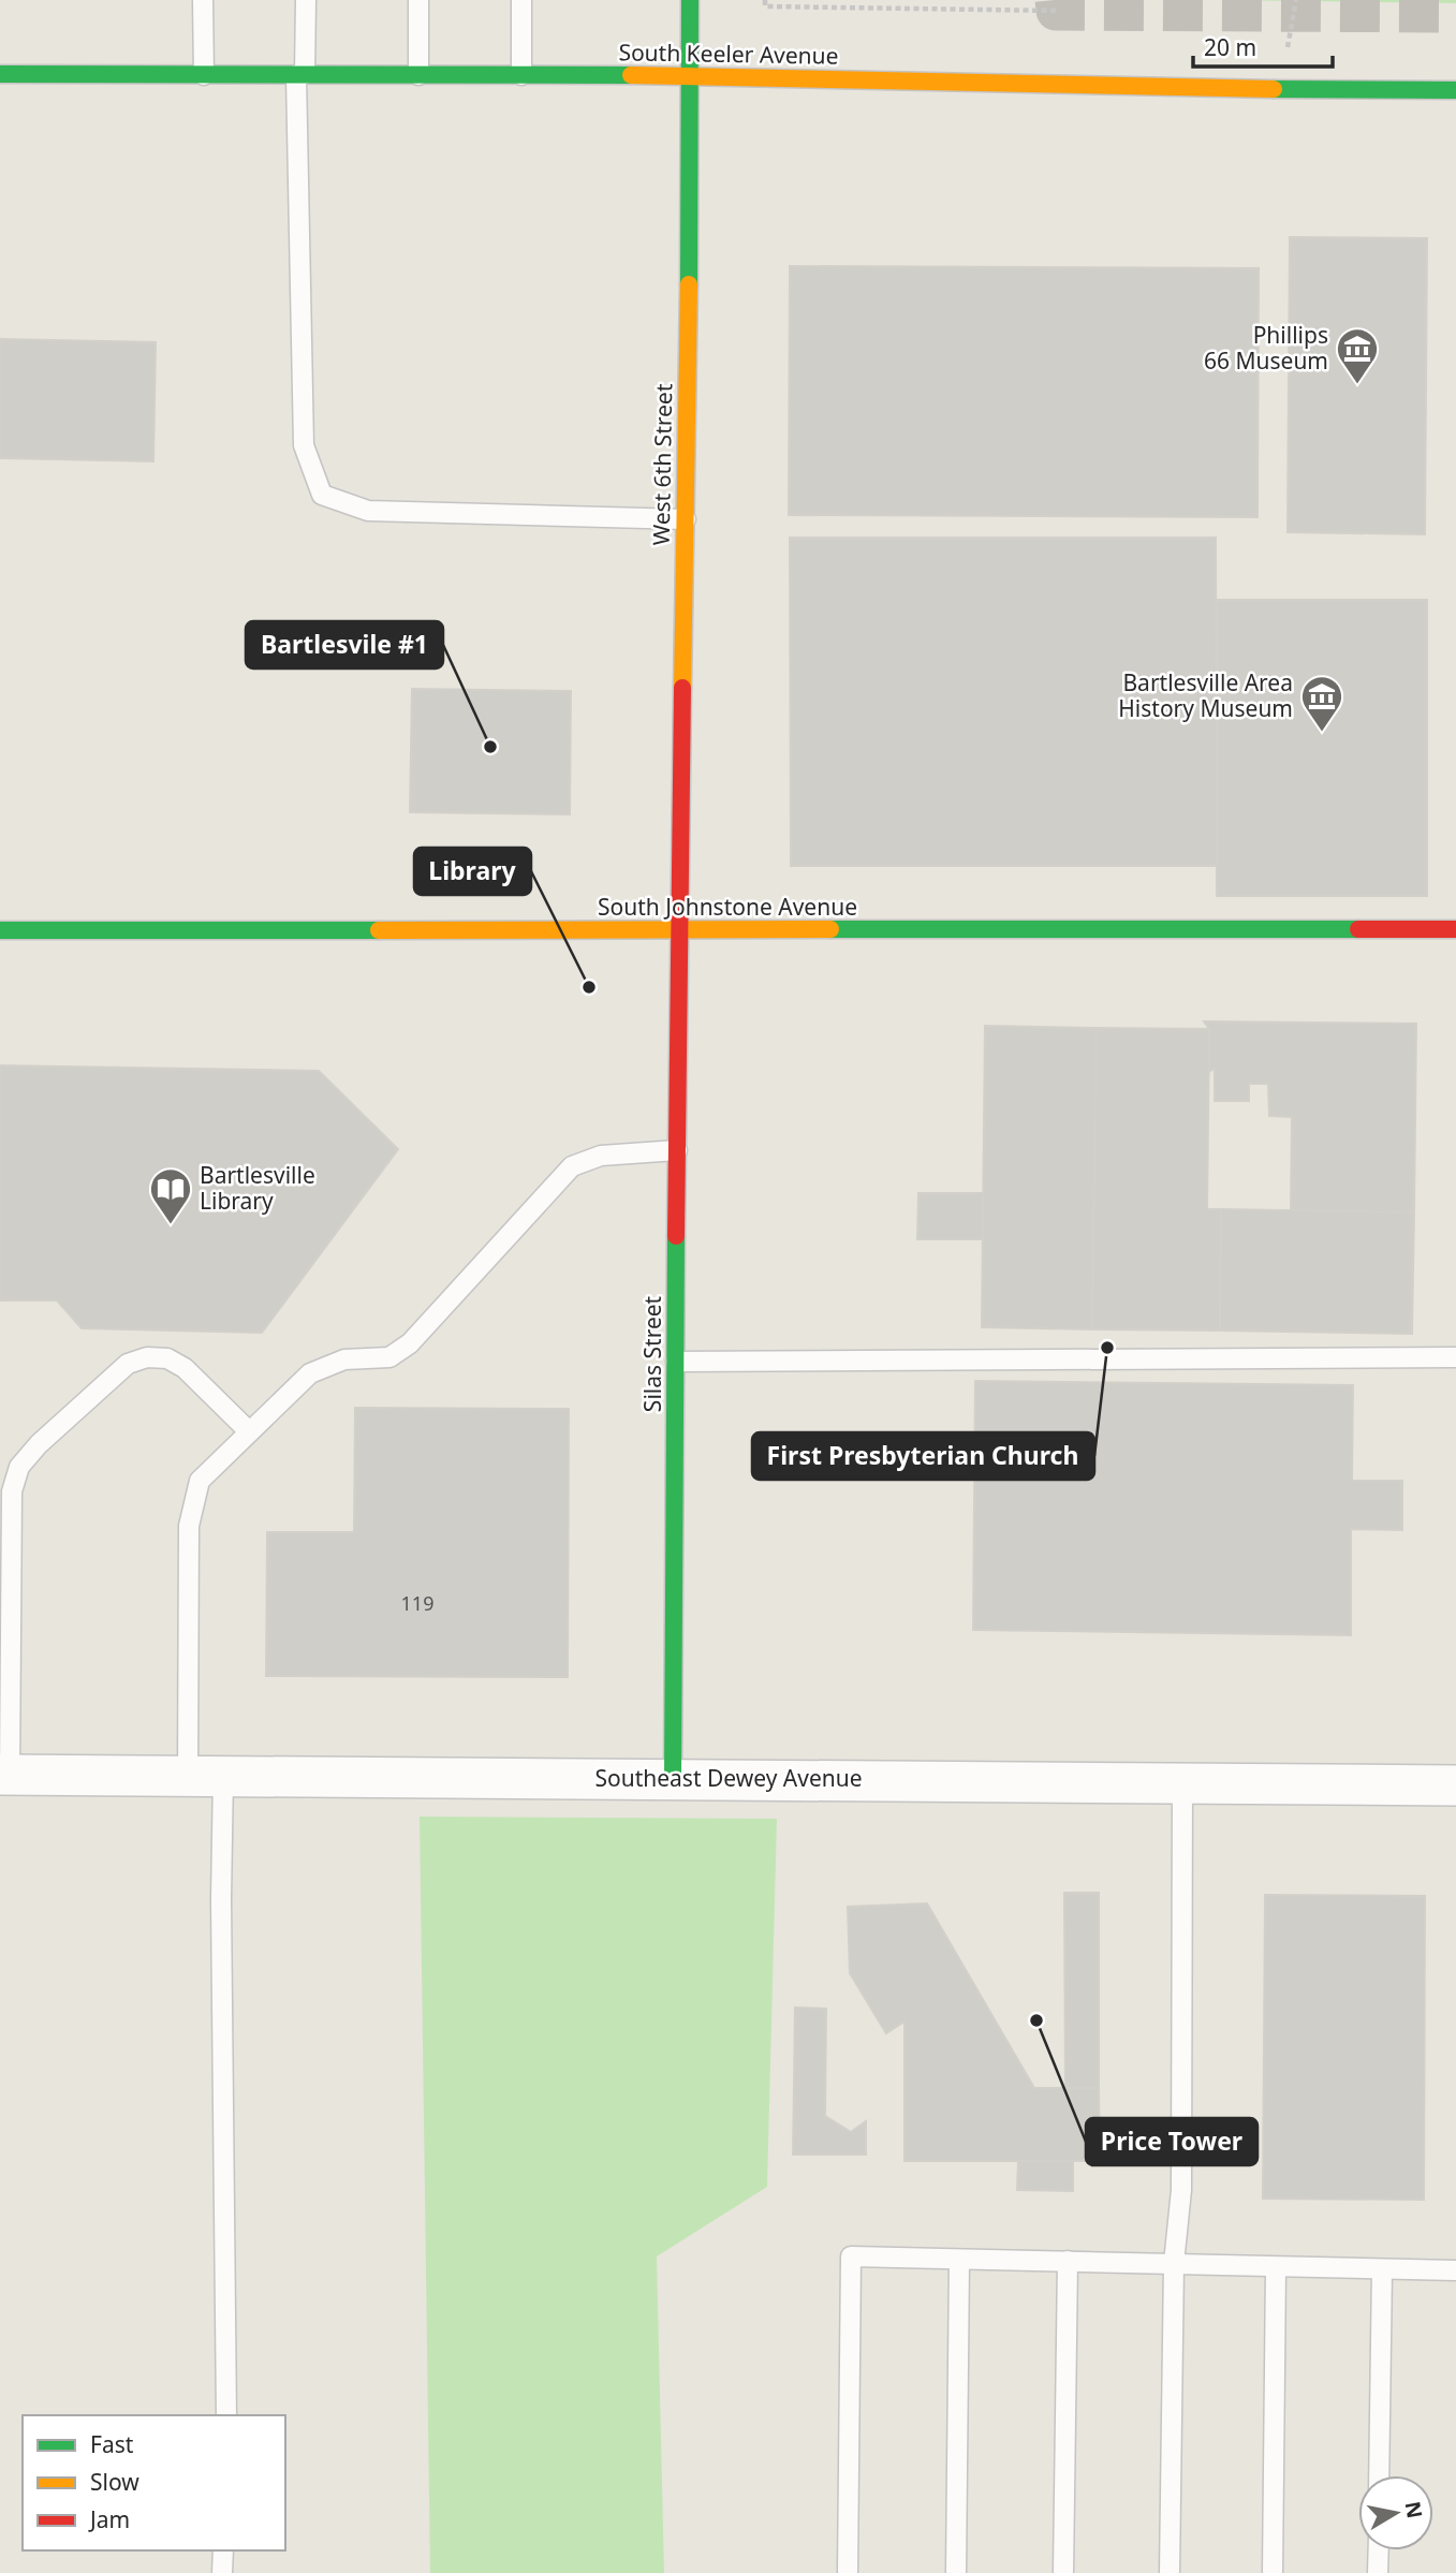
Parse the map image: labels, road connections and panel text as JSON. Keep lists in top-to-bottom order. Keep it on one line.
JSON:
{"streets":{"street":["South Keeler Avenue","West 6th Street","South Johnstone Avenue","Silas Street","Southeast Dewey Avenue"]},"crossings":[["South Keeler Avenue","West 6th Street"],["West 6th Street","South Johnstone Avenue"],["West 6th Street","Silas Street"],["South Johnstone Avenue","Silas Street"],["Silas Street","Southeast Dewey Avenue"]],"places":{"museum":["Phillips 66 Museum","Bartlesville Area History Museum"],"other":["Bartlesvile #1","Library","First Presbyterian Church","Price Tower"],"library":["Bartlesville Library"]},"house_numbers":["119"],"legend":["Fast","Slow","Jam"],"scale_bar":"20 m","north":"right"}
